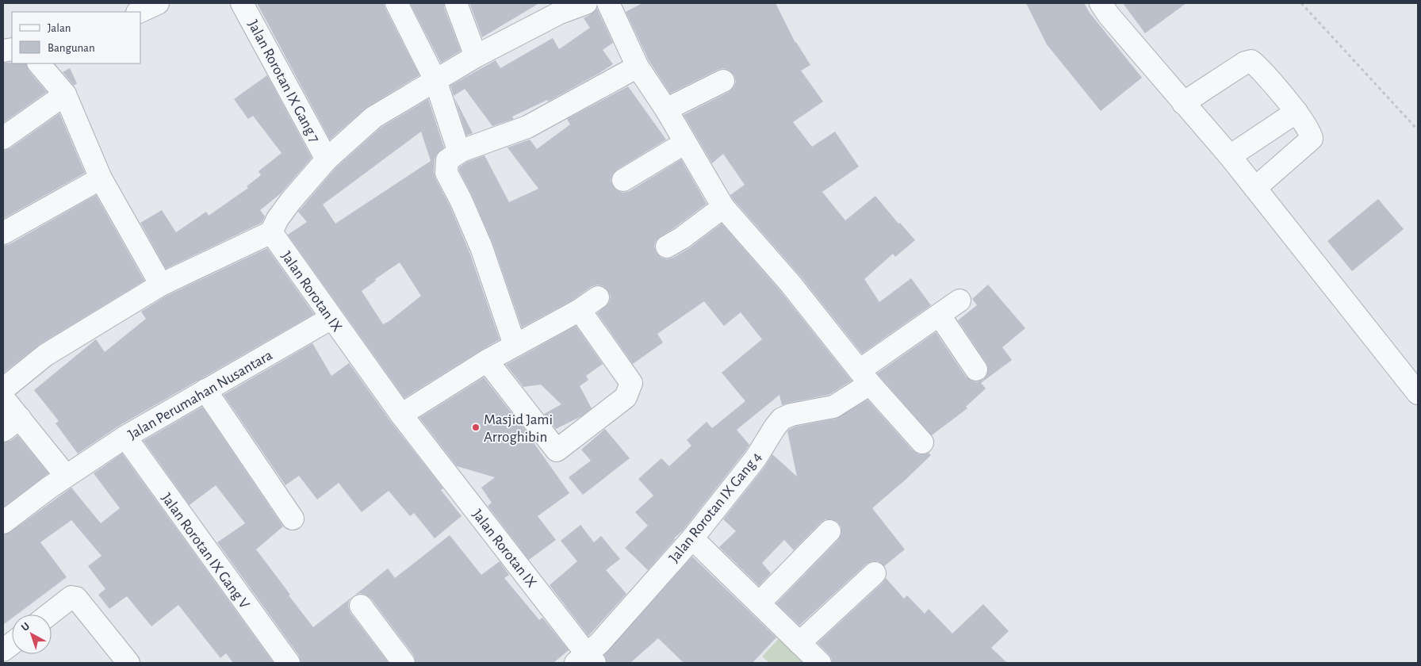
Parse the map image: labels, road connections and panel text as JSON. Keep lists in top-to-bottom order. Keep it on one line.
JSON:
{"streets":{"street":["Jalan Rorotan IX Gang 7","Jalan Rorotan IX","Jalan Perumahan Nusantara","Jalan Rorotan IX Gang 4","Jalan Rorotan IX Gang V"]},"crossings":[["Jalan Rorotan IX","Jalan Perumahan Nusantara"],["Jalan Rorotan IX","Jalan Rorotan IX Gang 4"],["Jalan Perumahan Nusantara","Jalan Rorotan IX Gang V"]],"places":["Masjid Jami Arroghibin"],"legend":["Jalan","Bangunan"],"north":"top left"}
